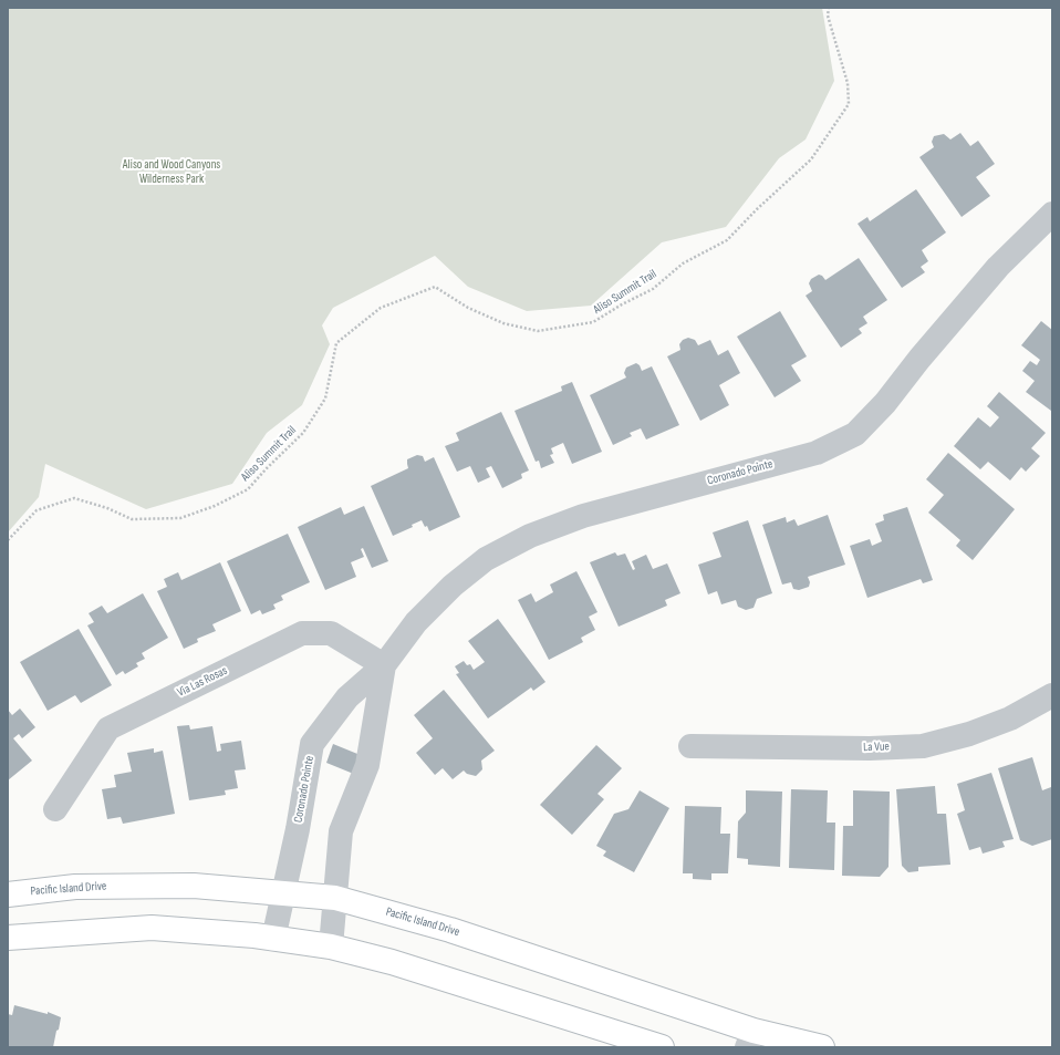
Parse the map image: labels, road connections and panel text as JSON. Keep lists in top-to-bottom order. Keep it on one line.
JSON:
{"streets":{"main road":["Pacific Island Drive"],"street":["Coronado Pointe","Via Las Rosas","La Vue"],"path":["Aliso Summit Trail"]},"crossings":[["Coronado Pointe","Via Las Rosas"],["Coronado Pointe","Pacific Island Drive"]],"parks":["Aliso and Wood Canyons Wilderness Park"]}
